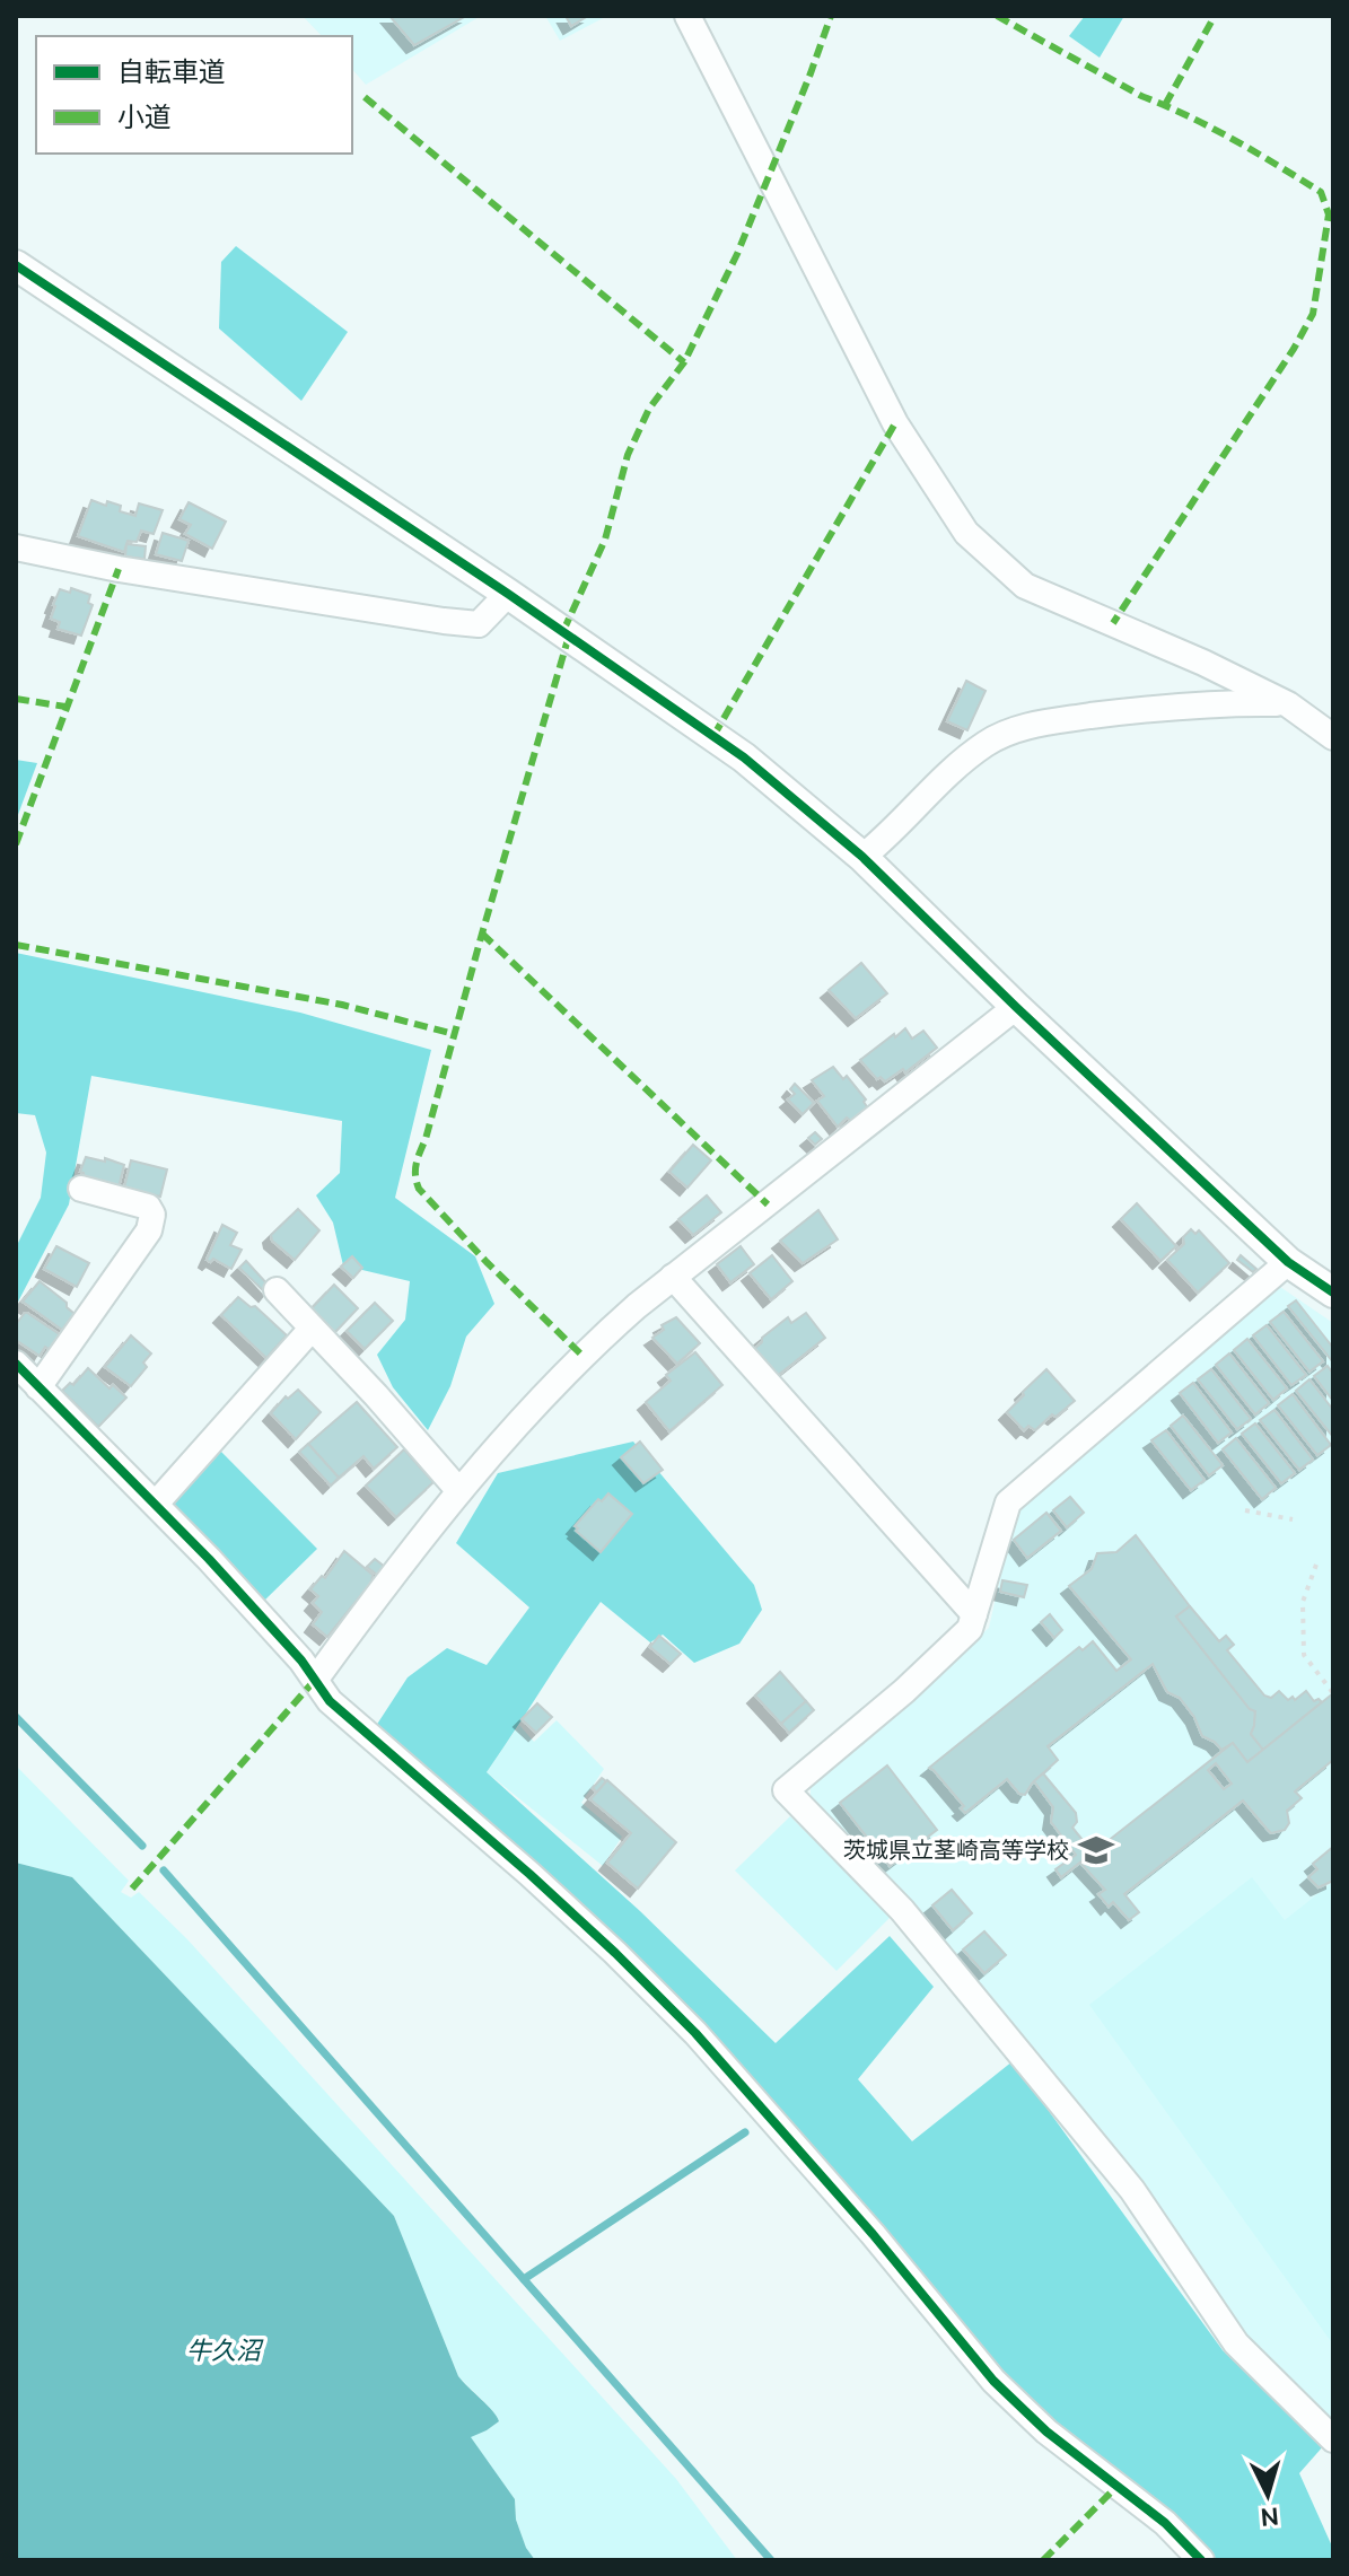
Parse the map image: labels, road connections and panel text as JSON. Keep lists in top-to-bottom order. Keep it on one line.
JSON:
{"water":["牛久沼"],"places":{"school or university":["茨城県立茎崎高等学校"]},"legend":["自転車道","小道"],"north":"bottom"}
